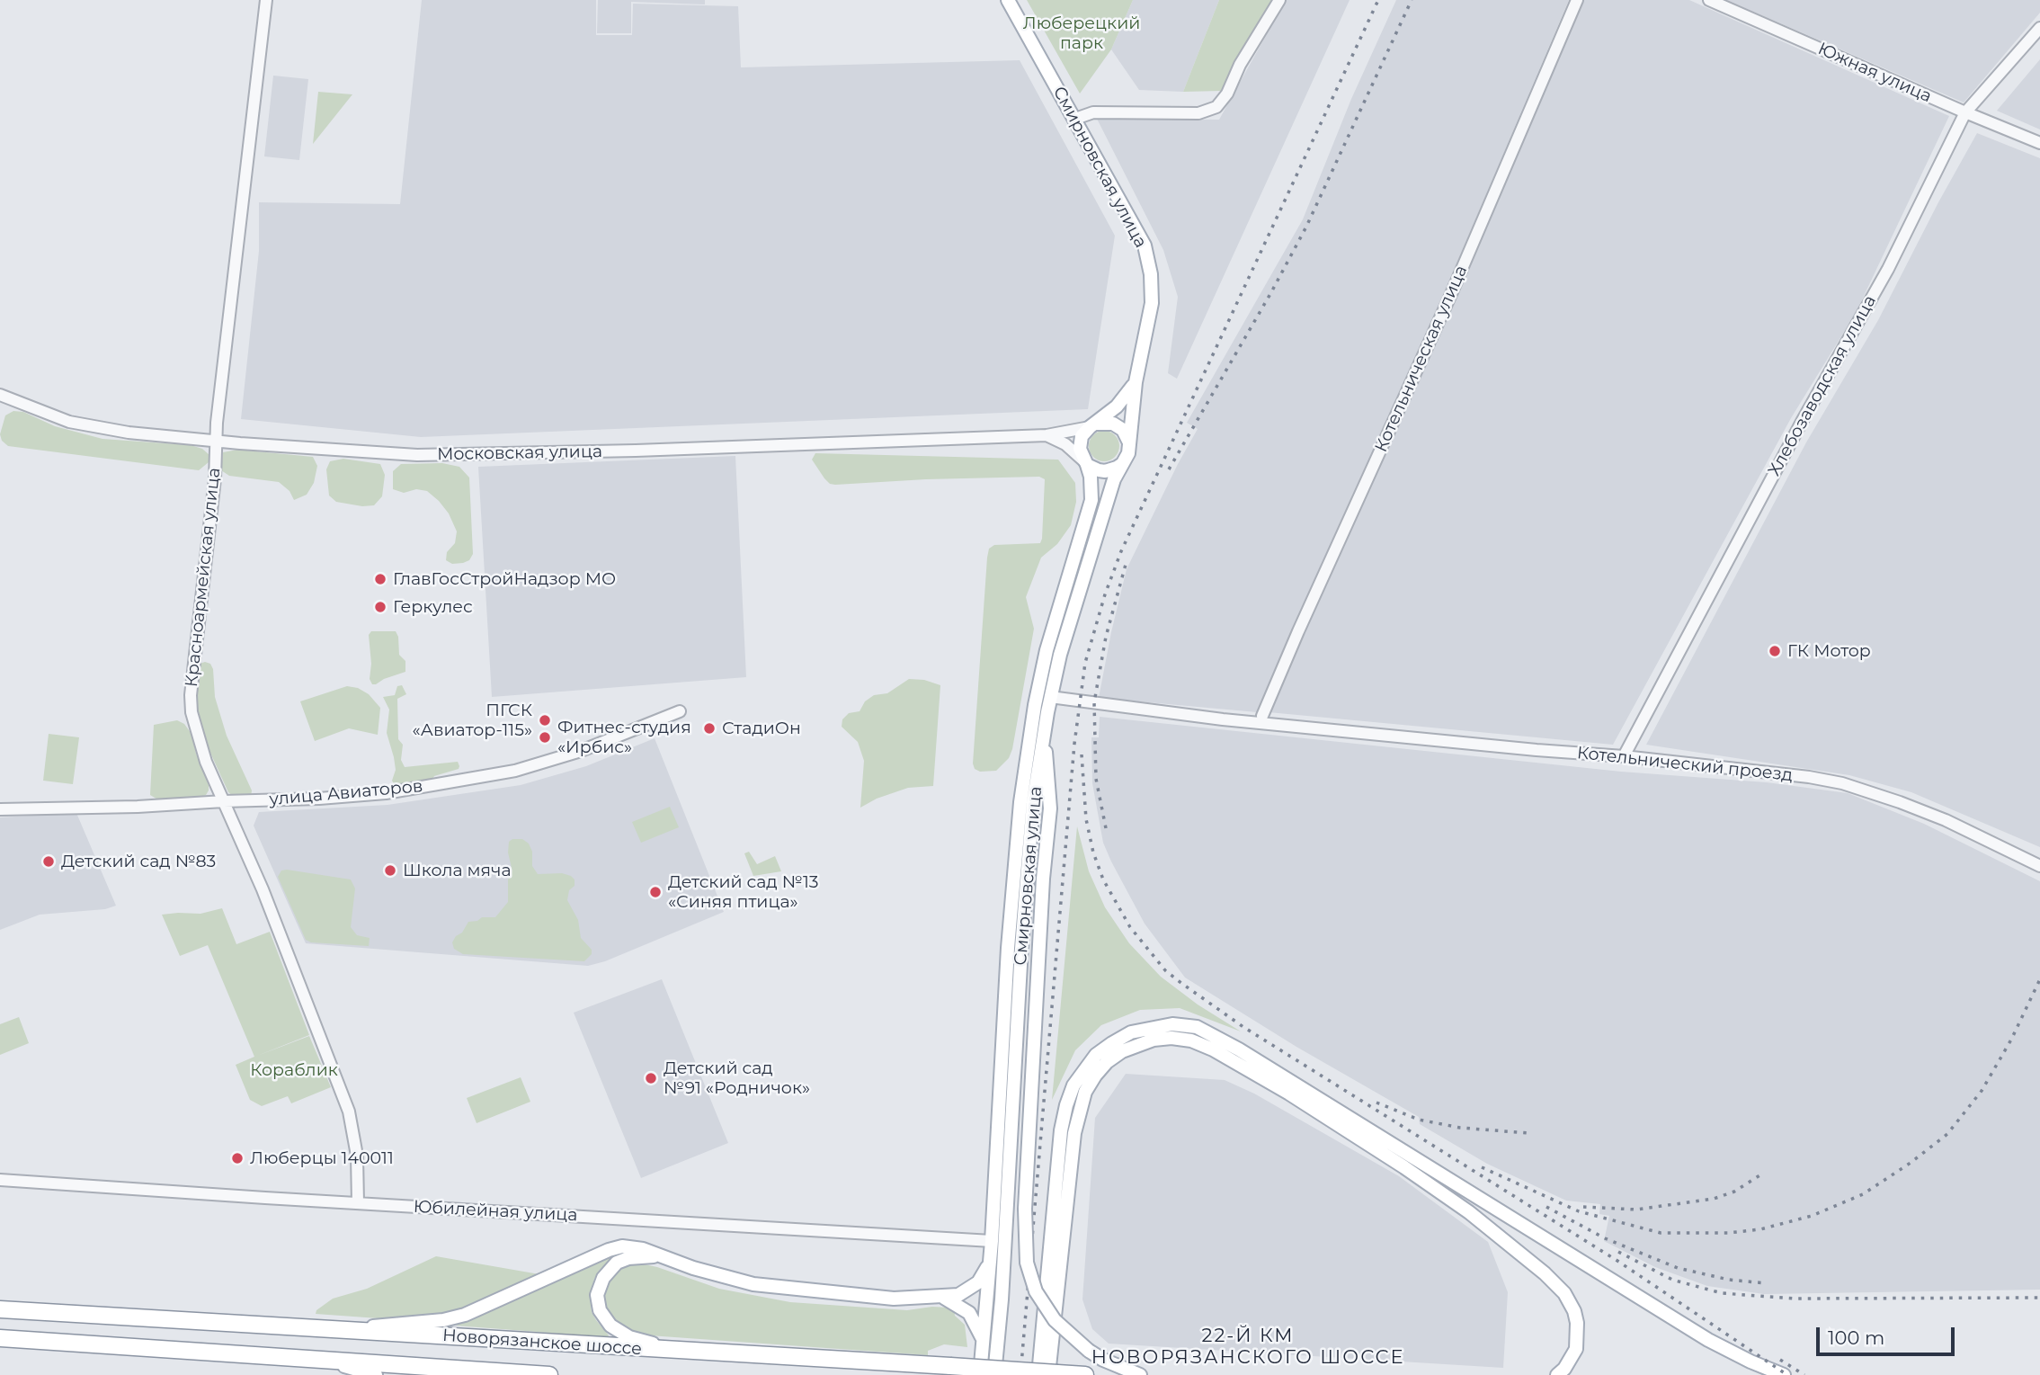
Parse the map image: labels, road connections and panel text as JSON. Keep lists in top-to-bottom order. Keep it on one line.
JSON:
{"streets":{"highway":["Новорязанское шоссе"],"main road":["Смирновская улица"],"street":["Южная улица","Котельническая улица","Хлебозаводская улица","Московская улица","Красноармейская улица","Котельнический проезд","улица Авиаторов","Юбилейная улица"]},"crossings":[["Южная улица","Хлебозаводская улица"],["Смирновская улица","Московская улица"],["Смирновская улица","Котельнический проезд"],["Смирновская улица","Юбилейная улица"],["Котельническая улица","Котельнический проезд"],["Хлебозаводская улица","Котельнический проезд"],["Московская улица","Красноармейская улица"],["Красноармейская улица","улица Авиаторов"],["Красноармейская улица","Юбилейная улица"]],"districts":["22-Й КМ НОВОРЯЗАНСКОГО ШОССЕ"],"parks":["Люберецкий парк","Кораблик"],"places":["ГлавГосСтройНадзор МО","Геркулес","ГК Мотор","ПГСК «Авиатор-115»","СтадиОн","Фитнес-студия «Ирбис»","Детский сад №83","Школа мяча","Детский сад №13 «Синяя птица»","Детский сад №91 «Родничок»","Люберцы 140011"],"scale_bar":"100 m"}
